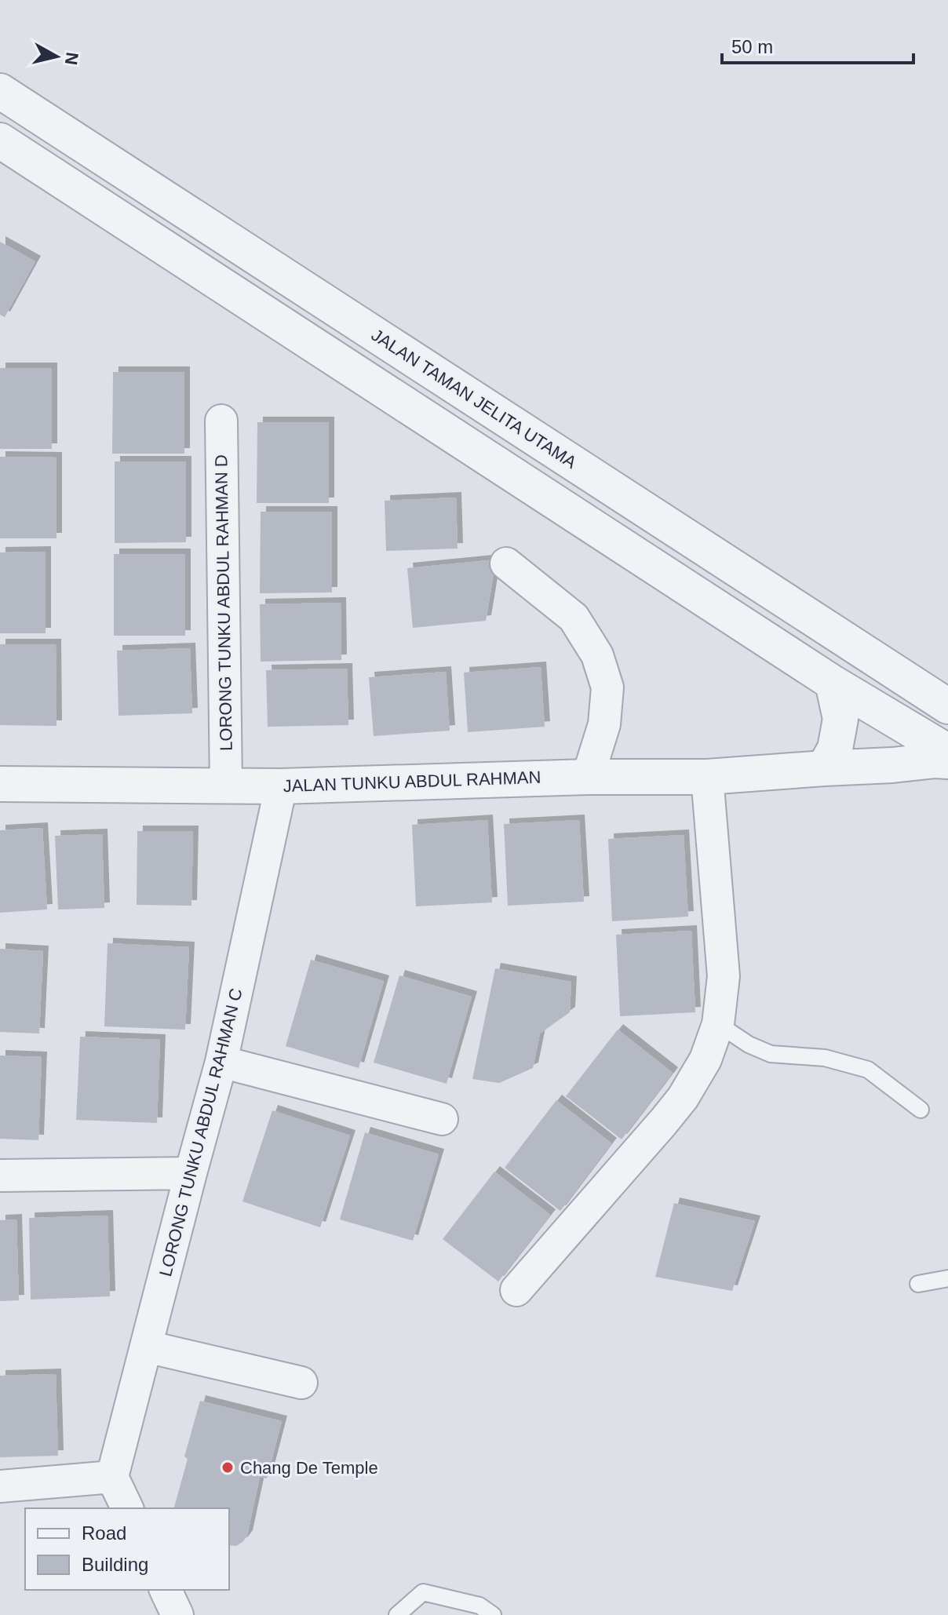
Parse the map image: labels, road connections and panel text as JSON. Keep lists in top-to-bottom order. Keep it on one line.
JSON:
{"streets":{"street":["JALAN TAMAN JELITA UTAMA","LORONG TUNKU ABDUL RAHMAN D","JALAN TUNKU ABDUL RAHMAN","LORONG TUNKU ABDUL RAHMAN C"]},"crossings":[["LORONG TUNKU ABDUL RAHMAN D","JALAN TUNKU ABDUL RAHMAN"],["JALAN TUNKU ABDUL RAHMAN","LORONG TUNKU ABDUL RAHMAN C"]],"places":["Chang De Temple"],"legend":["Road","Building"],"scale_bar":"50 m","north":"right"}
